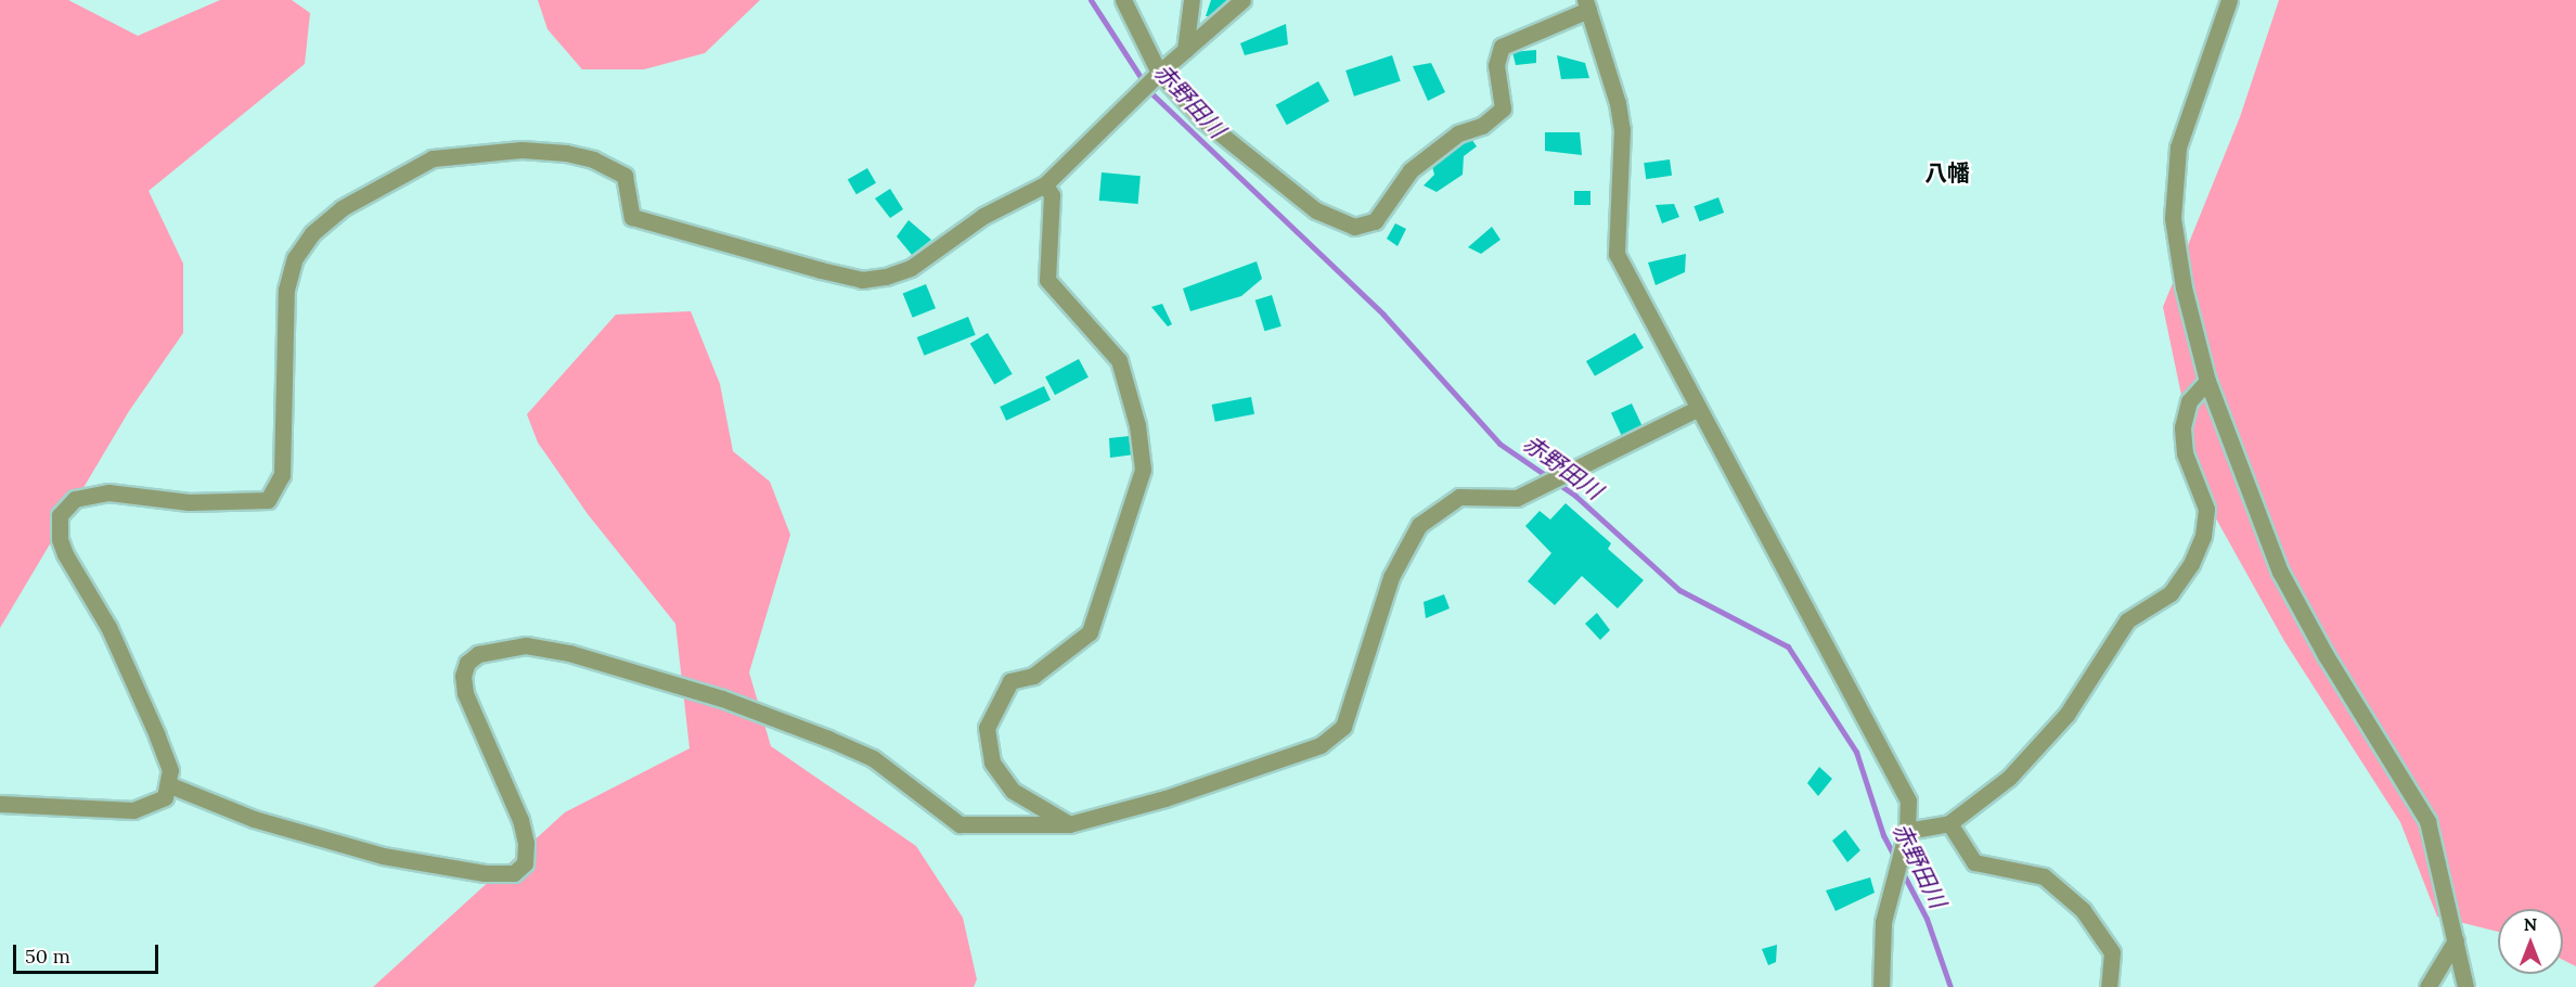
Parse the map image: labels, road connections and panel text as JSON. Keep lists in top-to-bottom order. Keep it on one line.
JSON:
{"districts":["八幡"],"water":["赤野田川"],"scale_bar":"50 m","north":"top"}
